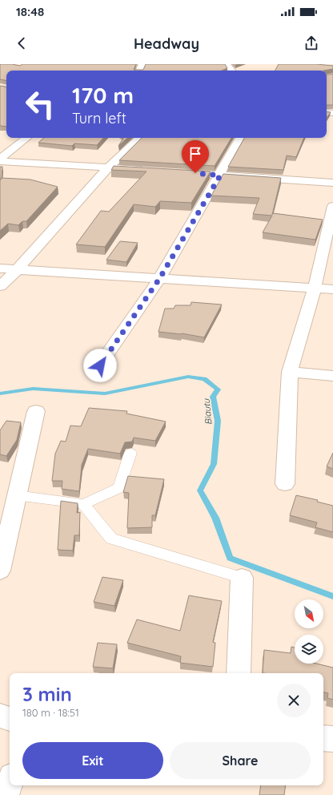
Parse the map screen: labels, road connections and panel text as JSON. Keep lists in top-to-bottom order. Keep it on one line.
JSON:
{"water":["Biautu"],"north":"bottom right","page":{"status":"18:48","header":"Headway","turn":["170 m","Turn left"],"heading":["3 min","180 m · 18:51"],"buttons":["Exit","Share"]}}
